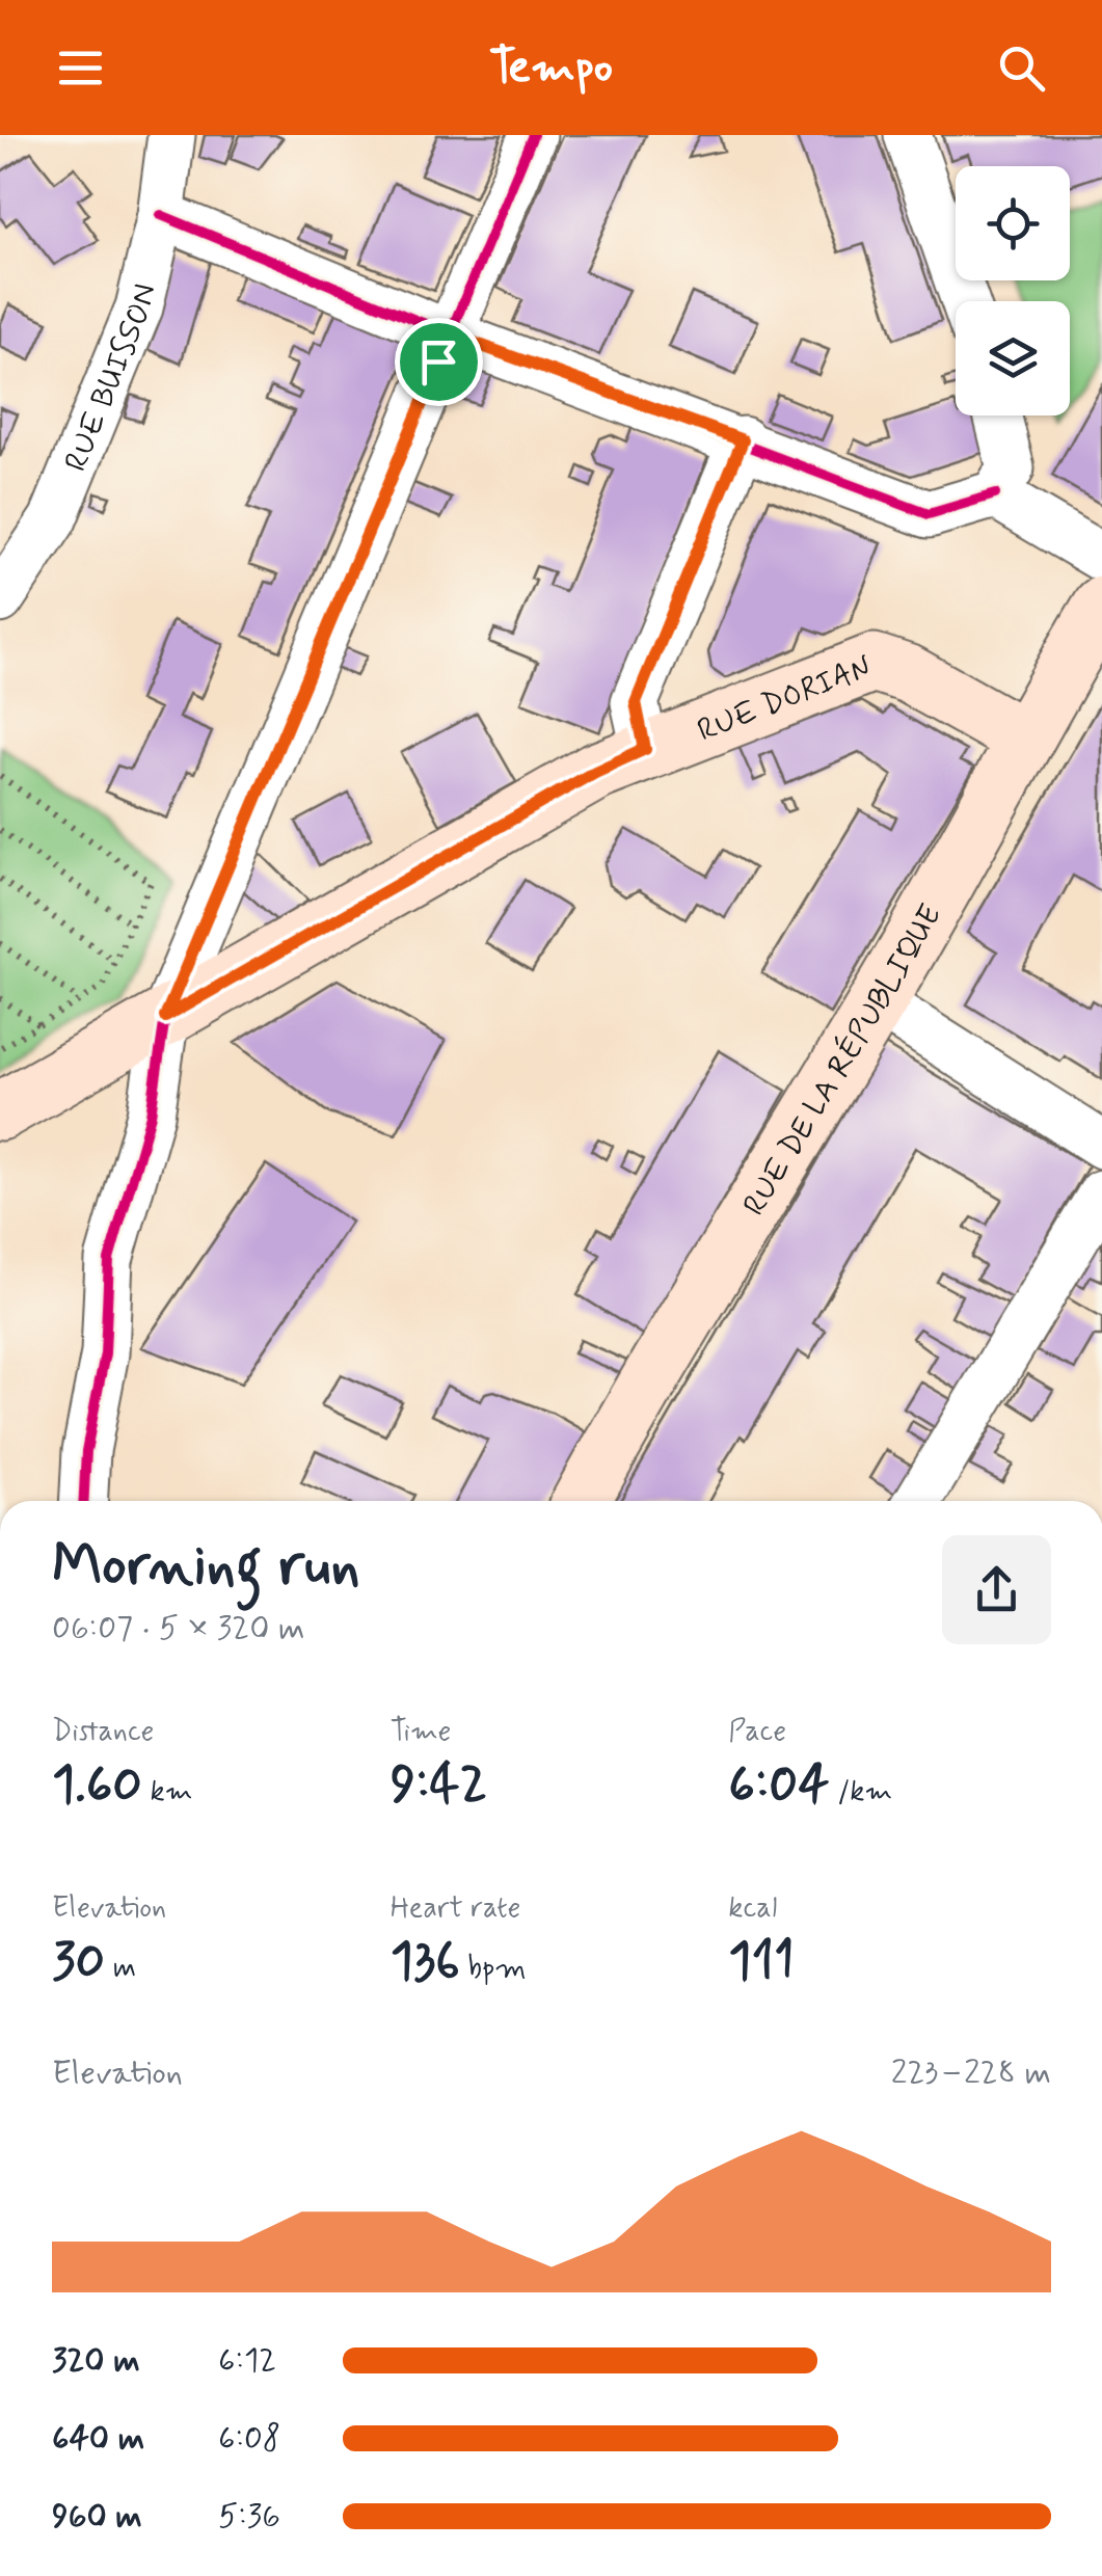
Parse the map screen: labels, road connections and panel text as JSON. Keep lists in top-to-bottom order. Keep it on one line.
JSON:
{"streets":{"main road":["RUE DORIAN","RUE DE LA RÉPUBLIQUE"],"street":["RUE BUISSON"]},"crossings":[["RUE DORIAN","RUE DE LA RÉPUBLIQUE"]],"page":{"header":"Tempo","heading":["Morning run","06:07 · 5 × 320 m"],"stats":[["Distance","1.60 km"],["Time","9:42"],["Pace","6:04 /km"],["Elevation","30 m"],["Heart rate","136 bpm"],["kcal","111"]],"chart":["Elevation","223–228 m"],"list":[{"name":"320 m","note":"6:12"},{"name":"640 m","note":"6:08"},{"name":"960 m","note":"5:36"}]}}
